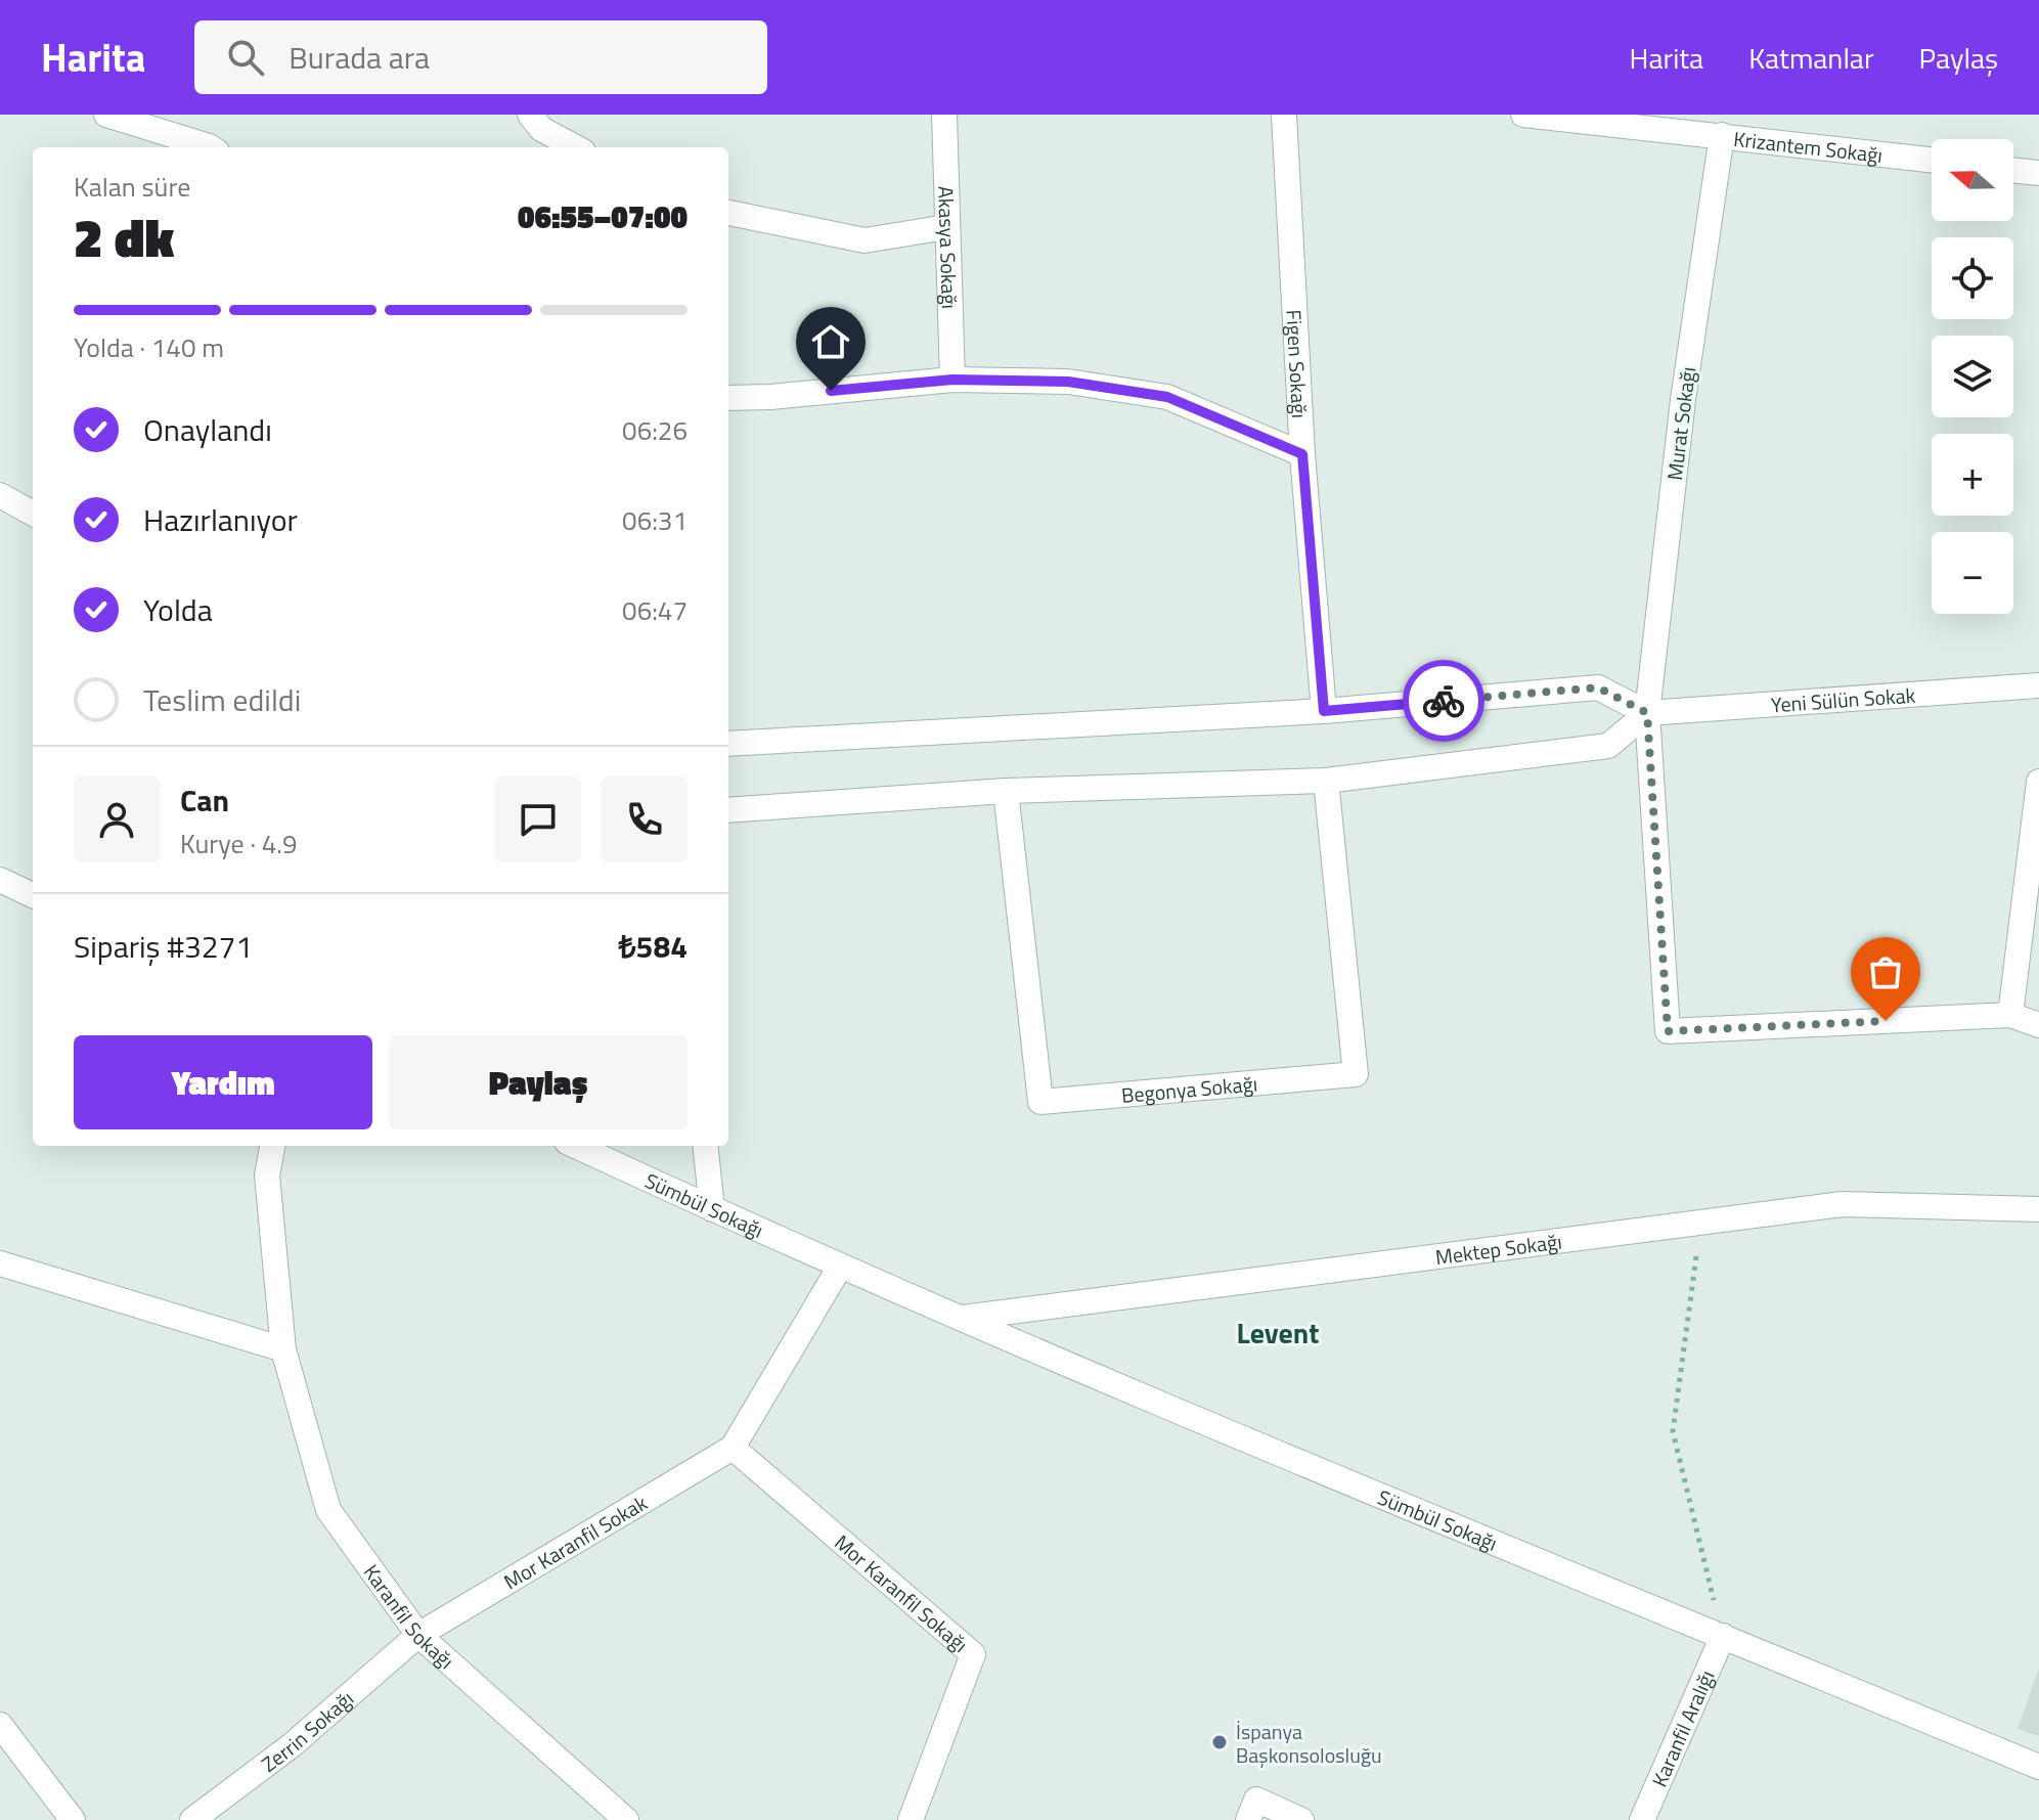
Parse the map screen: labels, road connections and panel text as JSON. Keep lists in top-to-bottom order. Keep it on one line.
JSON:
{"streets":{"street":["Krizantem Sokağı","Akasya Sokağı","Figen Sokağı","Murat Sokağı","Yeni Sülün Sokak","Begonya Sokağı","Sümbül Sokağı","Mektep Sokağı","Mor Karanfil Sokak","Mor Karanfil Sokağı","Karanfil Sokağı","Karanfil Aralığı","Zerrin Sokağı"]},"crossings":[["Krizantem Sokağı","Murat Sokağı"],["Murat Sokağı","Yeni Sülün Sokak"],["Sümbül Sokağı","Mektep Sokağı"],["Sümbül Sokağı","Karanfil Aralığı"],["Mor Karanfil Sokak","Mor Karanfil Sokağı"],["Mor Karanfil Sokak","Karanfil Sokağı"],["Mor Karanfil Sokak","Zerrin Sokağı"],["Karanfil Sokağı","Zerrin Sokağı"]],"districts":["Levent"],"places":["İspanya Başkonsolosluğu"],"north":"left","page":{"header":"Harita","search":"Burada ara","nav":["Harita","Katmanlar","Paylaş"],"map_buttons":["+","−"],"heading":["2 dk","Kalan süre","06:55–07:00"],"panel":["Can","Kurye · 4.9","Sipariş #3271","₺584"],"bar":"Yolda · 140 m","list":[["Onaylandı","06:26"],["Hazırlanıyor","06:31"],["Yolda","06:47"],"Teslim edildi"],"buttons":["Yardım","Paylaş"]}}
